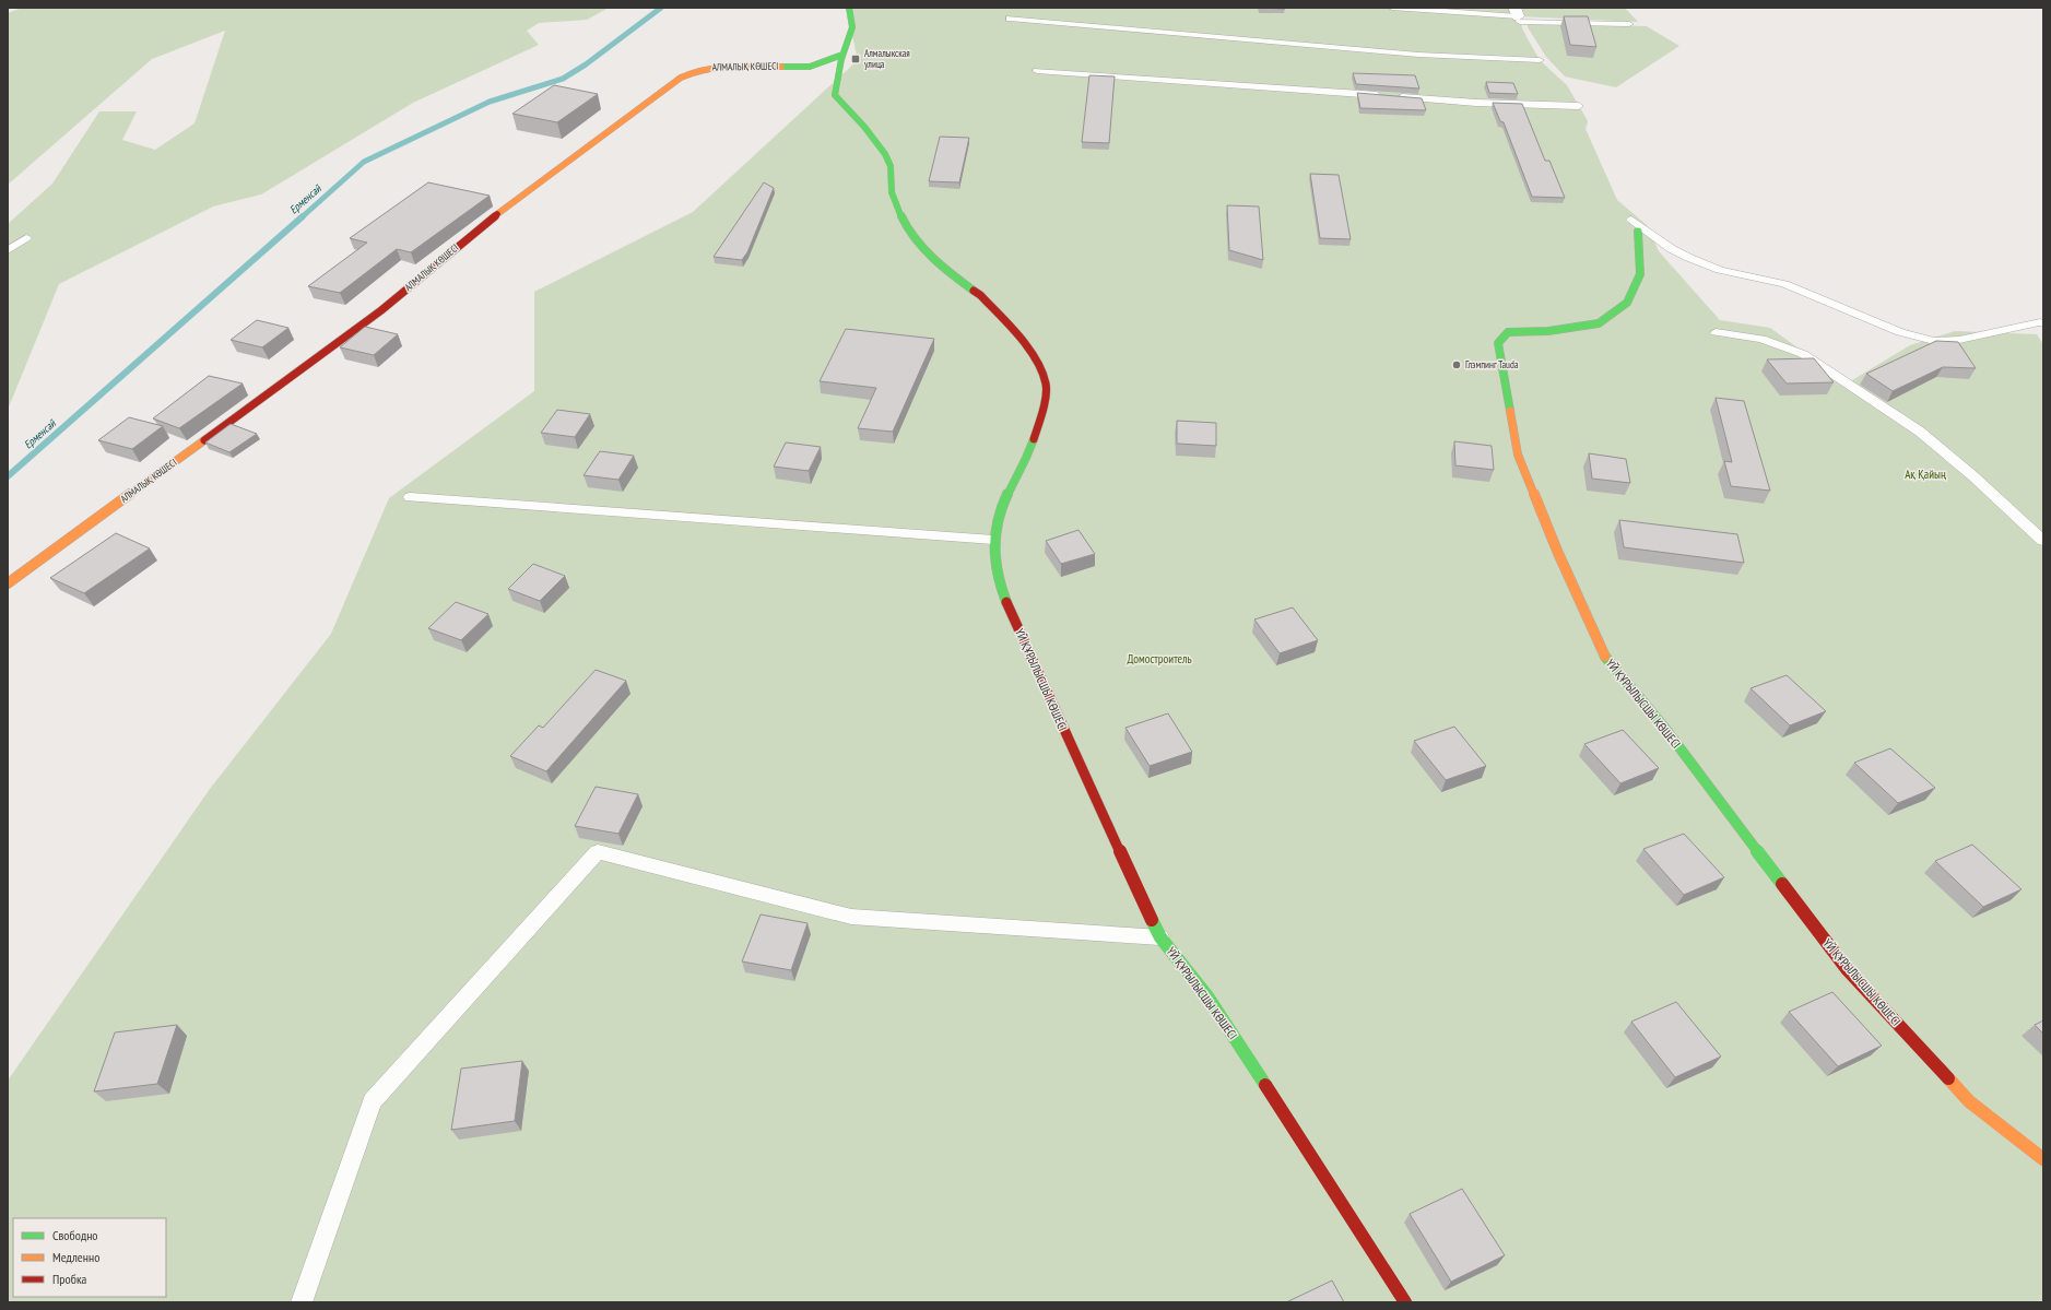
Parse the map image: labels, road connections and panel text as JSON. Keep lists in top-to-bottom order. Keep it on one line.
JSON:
{"streets":{"street":["АЛМАЛЫҚ КӨШЕСІ","ҮЙ ҚҰРЫЛЫСШЫ КӨШЕСІ"]},"crossings":[["АЛМАЛЫҚ КӨШЕСІ","ҮЙ ҚҰРЫЛЫСШЫ КӨШЕСІ"]],"water":["Ерменсай"],"parks":["Ақ Қайың","Домостроитель"],"places":{"transit":["Алмалыкская улица"],"other":["Глэмпинг Tauda"]},"legend":["Свободно","Медленно","Пробка"]}
